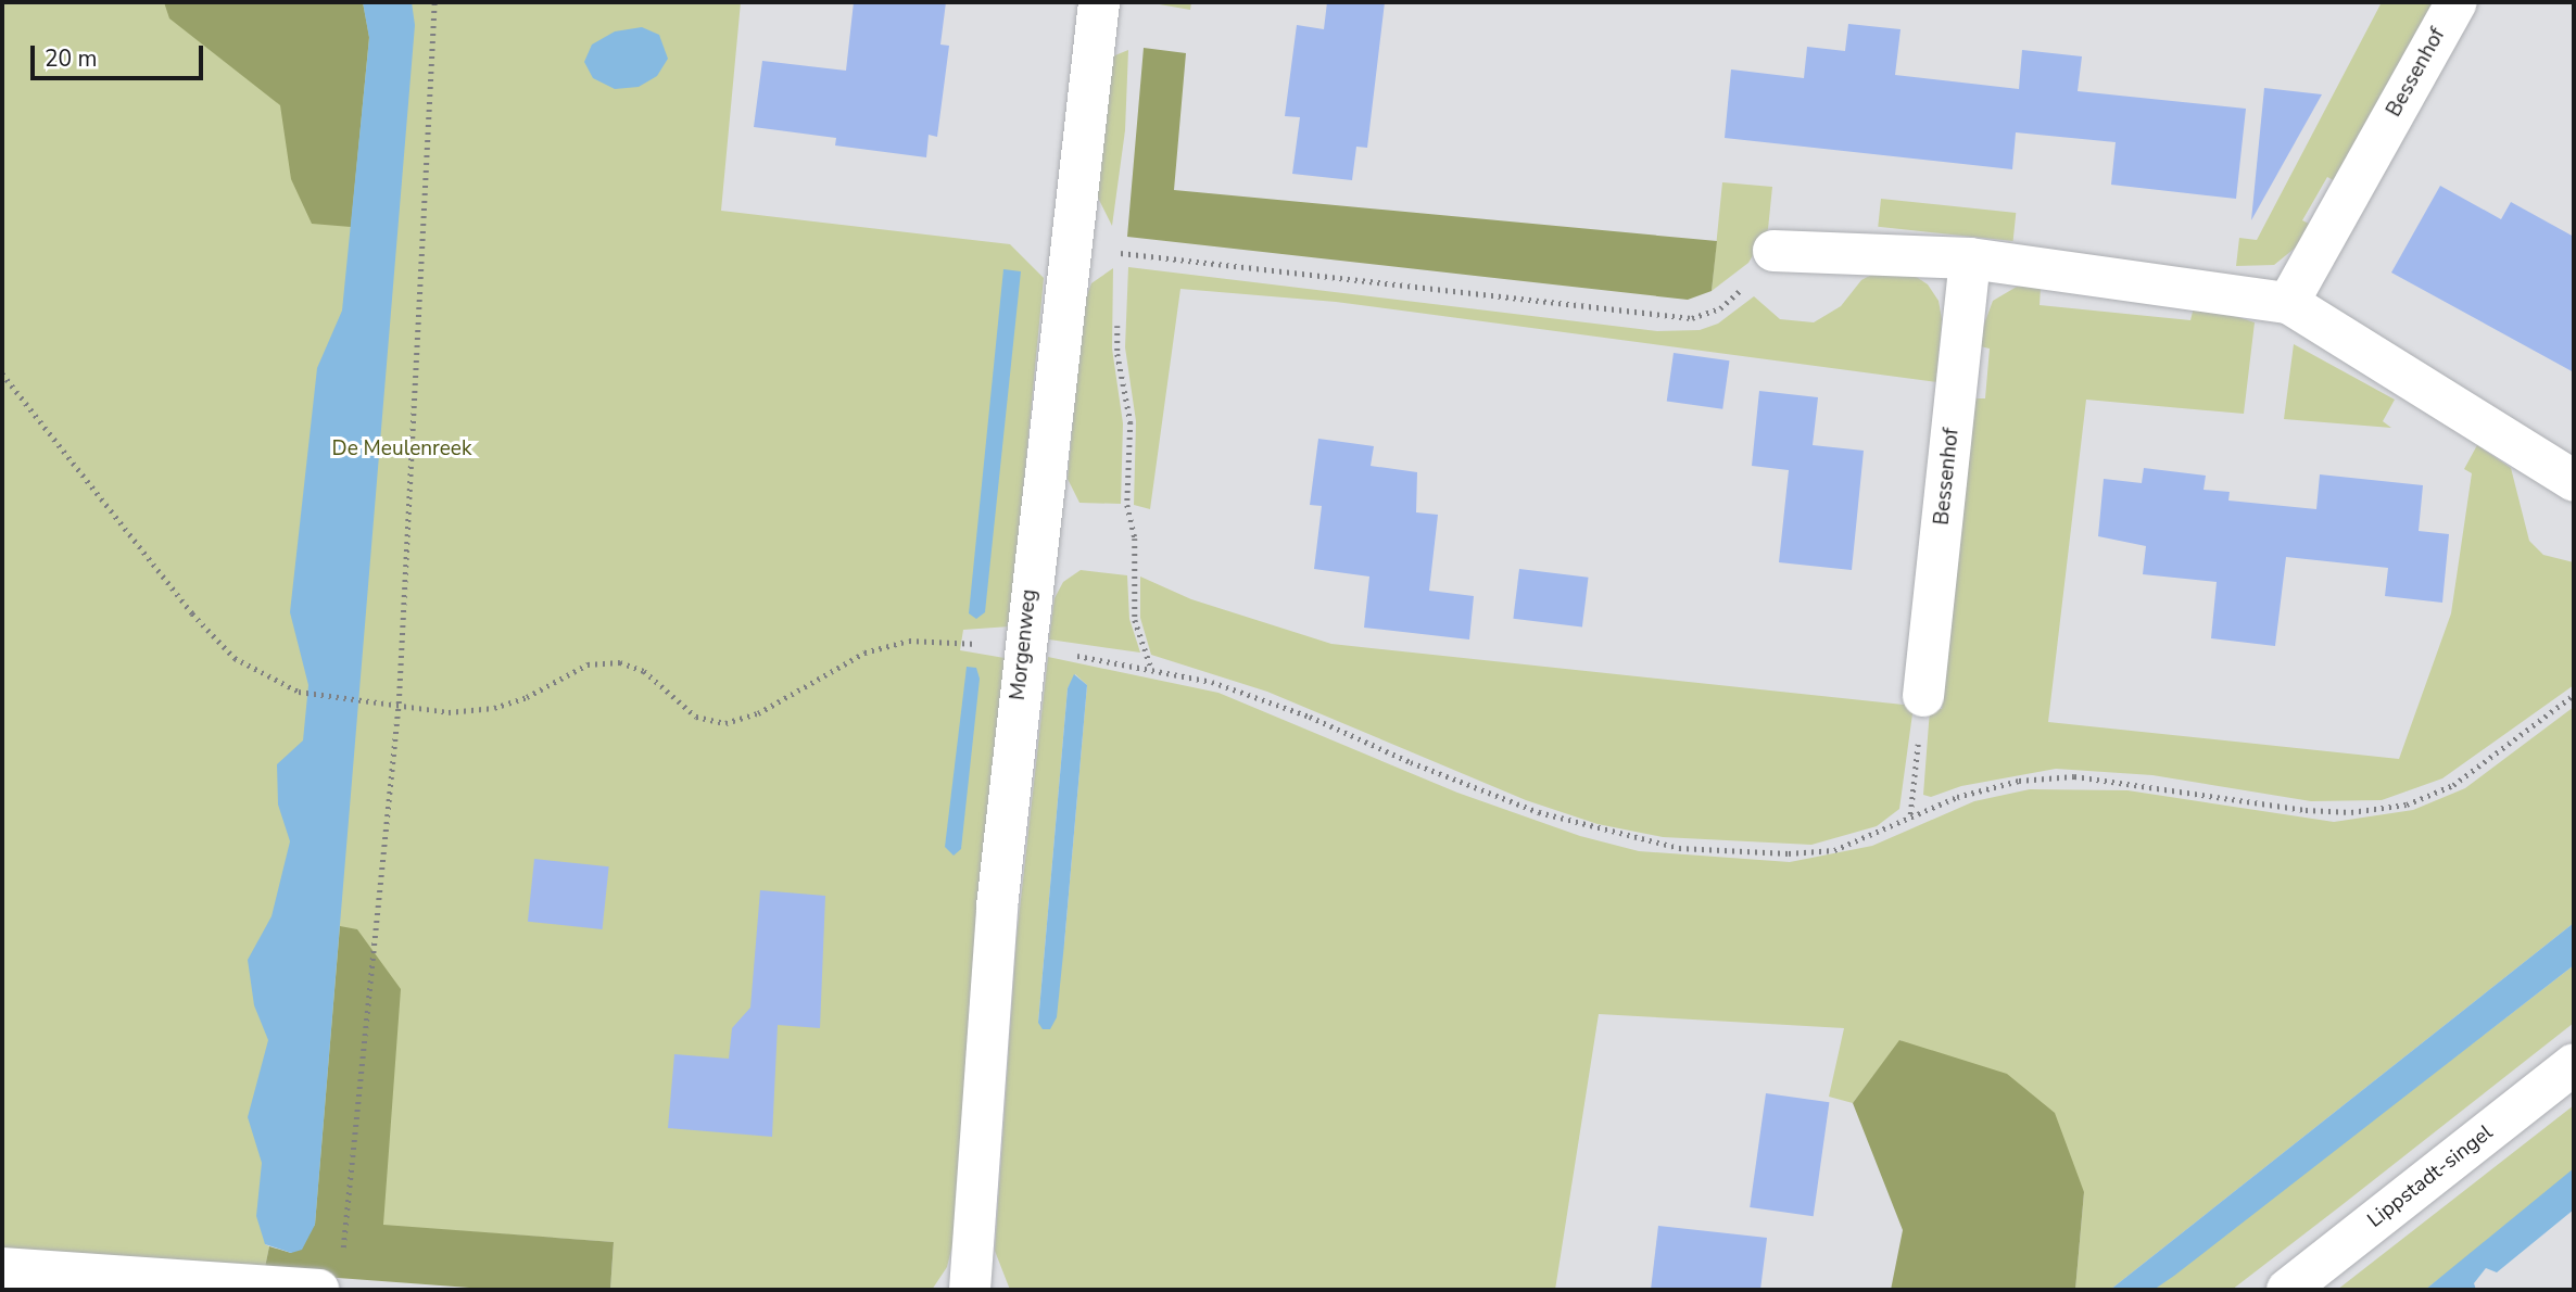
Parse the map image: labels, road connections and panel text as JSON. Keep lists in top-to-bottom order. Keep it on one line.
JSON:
{"streets":{"street":["Bessenhof","Morgenweg","Lippstadt-singel"]},"parks":["De Meulenreek"],"scale_bar":"20 m"}
